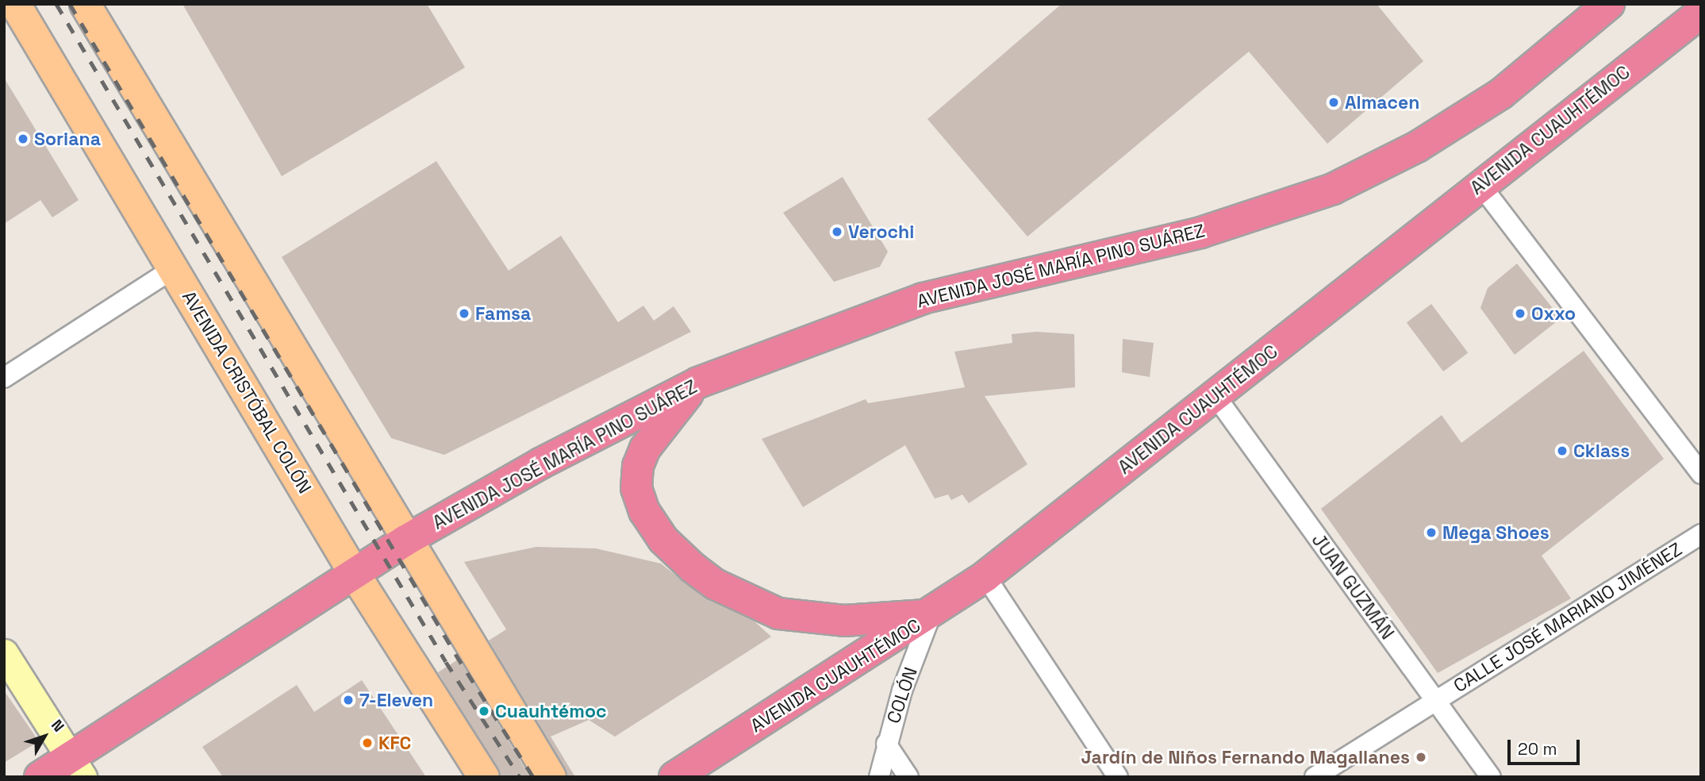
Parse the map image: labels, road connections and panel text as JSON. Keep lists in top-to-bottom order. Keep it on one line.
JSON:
{"streets":{"highway":["AVENIDA CUAUHTÉMOC","AVENIDA JOSÉ MARÍA PINO SUÁREZ"],"main road":["AVENIDA CRISTÓBAL COLÓN"],"street":["JUAN GUZMÁN","CALLE JOSÉ MARIANO JIMÉNEZ","COLÓN"]},"crossings":[["AVENIDA CUAUHTÉMOC","JUAN GUZMÁN"],["AVENIDA CUAUHTÉMOC","COLÓN"],["AVENIDA JOSÉ MARÍA PINO SUÁREZ","AVENIDA CRISTÓBAL COLÓN"],["JUAN GUZMÁN","CALLE JOSÉ MARIANO JIMÉNEZ"]],"places":["Almacen","Soriana","Verochi","Famsa","Oxxo","Cklass","Mega Shoes","7-Eleven","Cuauhtémoc","KFC","Jardín de Niños Fernando Magallanes"],"scale_bar":"20 m","north":"top right"}
